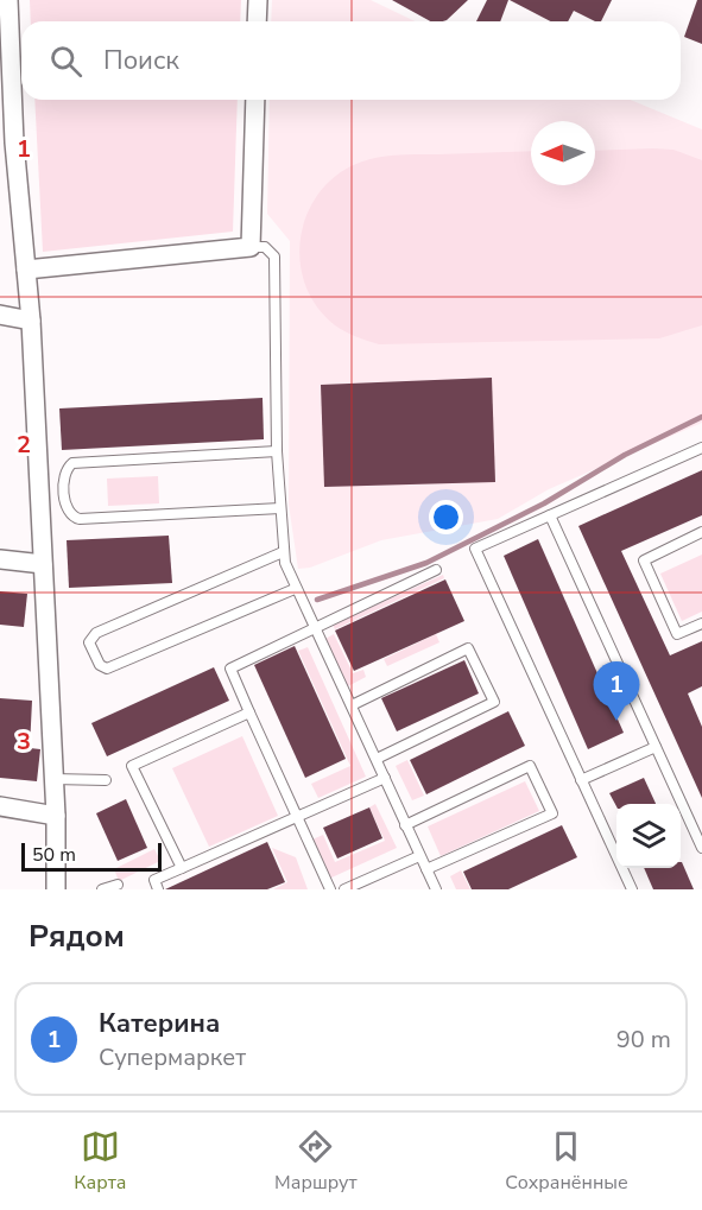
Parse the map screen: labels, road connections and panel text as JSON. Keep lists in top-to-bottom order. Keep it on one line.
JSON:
{"scale_bar":"50 m","north":"left","page":{"search":"Поиск","pins":"1","scale":"50 m","heading":"Рядом","list":[{"mark":"1","name":"Катерина","note":"Супермаркет","value":"90 m"}],"nav":["Карта","Маршрут","Сохранённые"]},"grid":{"rows":["1","2","3"]}}
